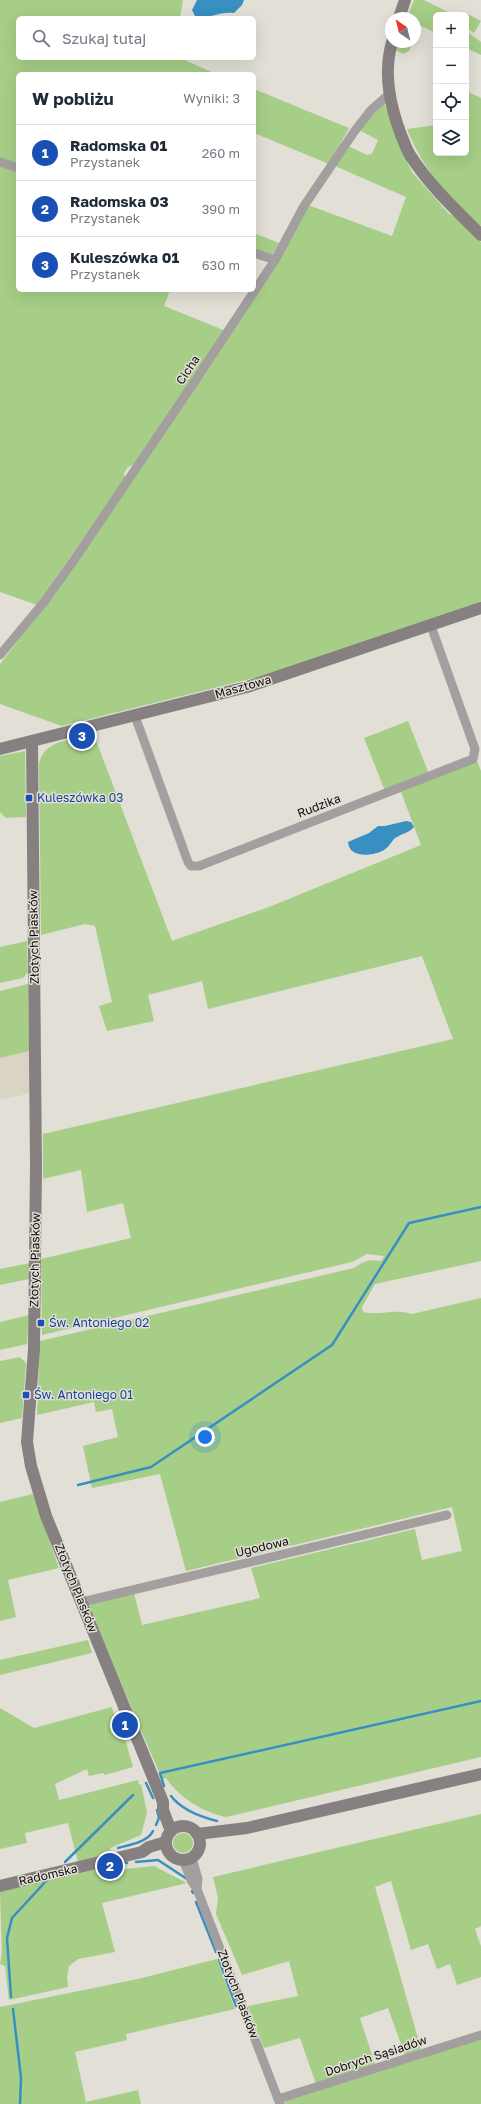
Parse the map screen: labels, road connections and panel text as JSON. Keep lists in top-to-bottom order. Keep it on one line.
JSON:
{"streets":{"street":["Cicha","Masztowa","Rudzika","Złotych Piasków","Ugodowa","Radomska","Dobrych Sąsiadów"]},"crossings":[["Masztowa","Rudzika"],["Masztowa","Złotych Piasków"],["Złotych Piasków","Ugodowa"],["Złotych Piasków","Radomska"],["Złotych Piasków","Dobrych Sąsiadów"]],"places":{"transit":["Kuleszówka 03","Św. Antoniego 02","Św. Antoniego 01"]},"north":"top left","page":{"map_buttons":["+","−"],"search":"Szukaj tutaj","heading":["W pobliżu","Wyniki: 3"],"list":[{"mark":"1","name":"Radomska 01","note":"Przystanek","value":"260 m"},{"mark":"2","name":"Radomska 03","note":"Przystanek","value":"390 m"},{"mark":"3","name":"Kuleszówka 01","note":"Przystanek","value":"630 m"}],"pins":["3","1","2"]}}
